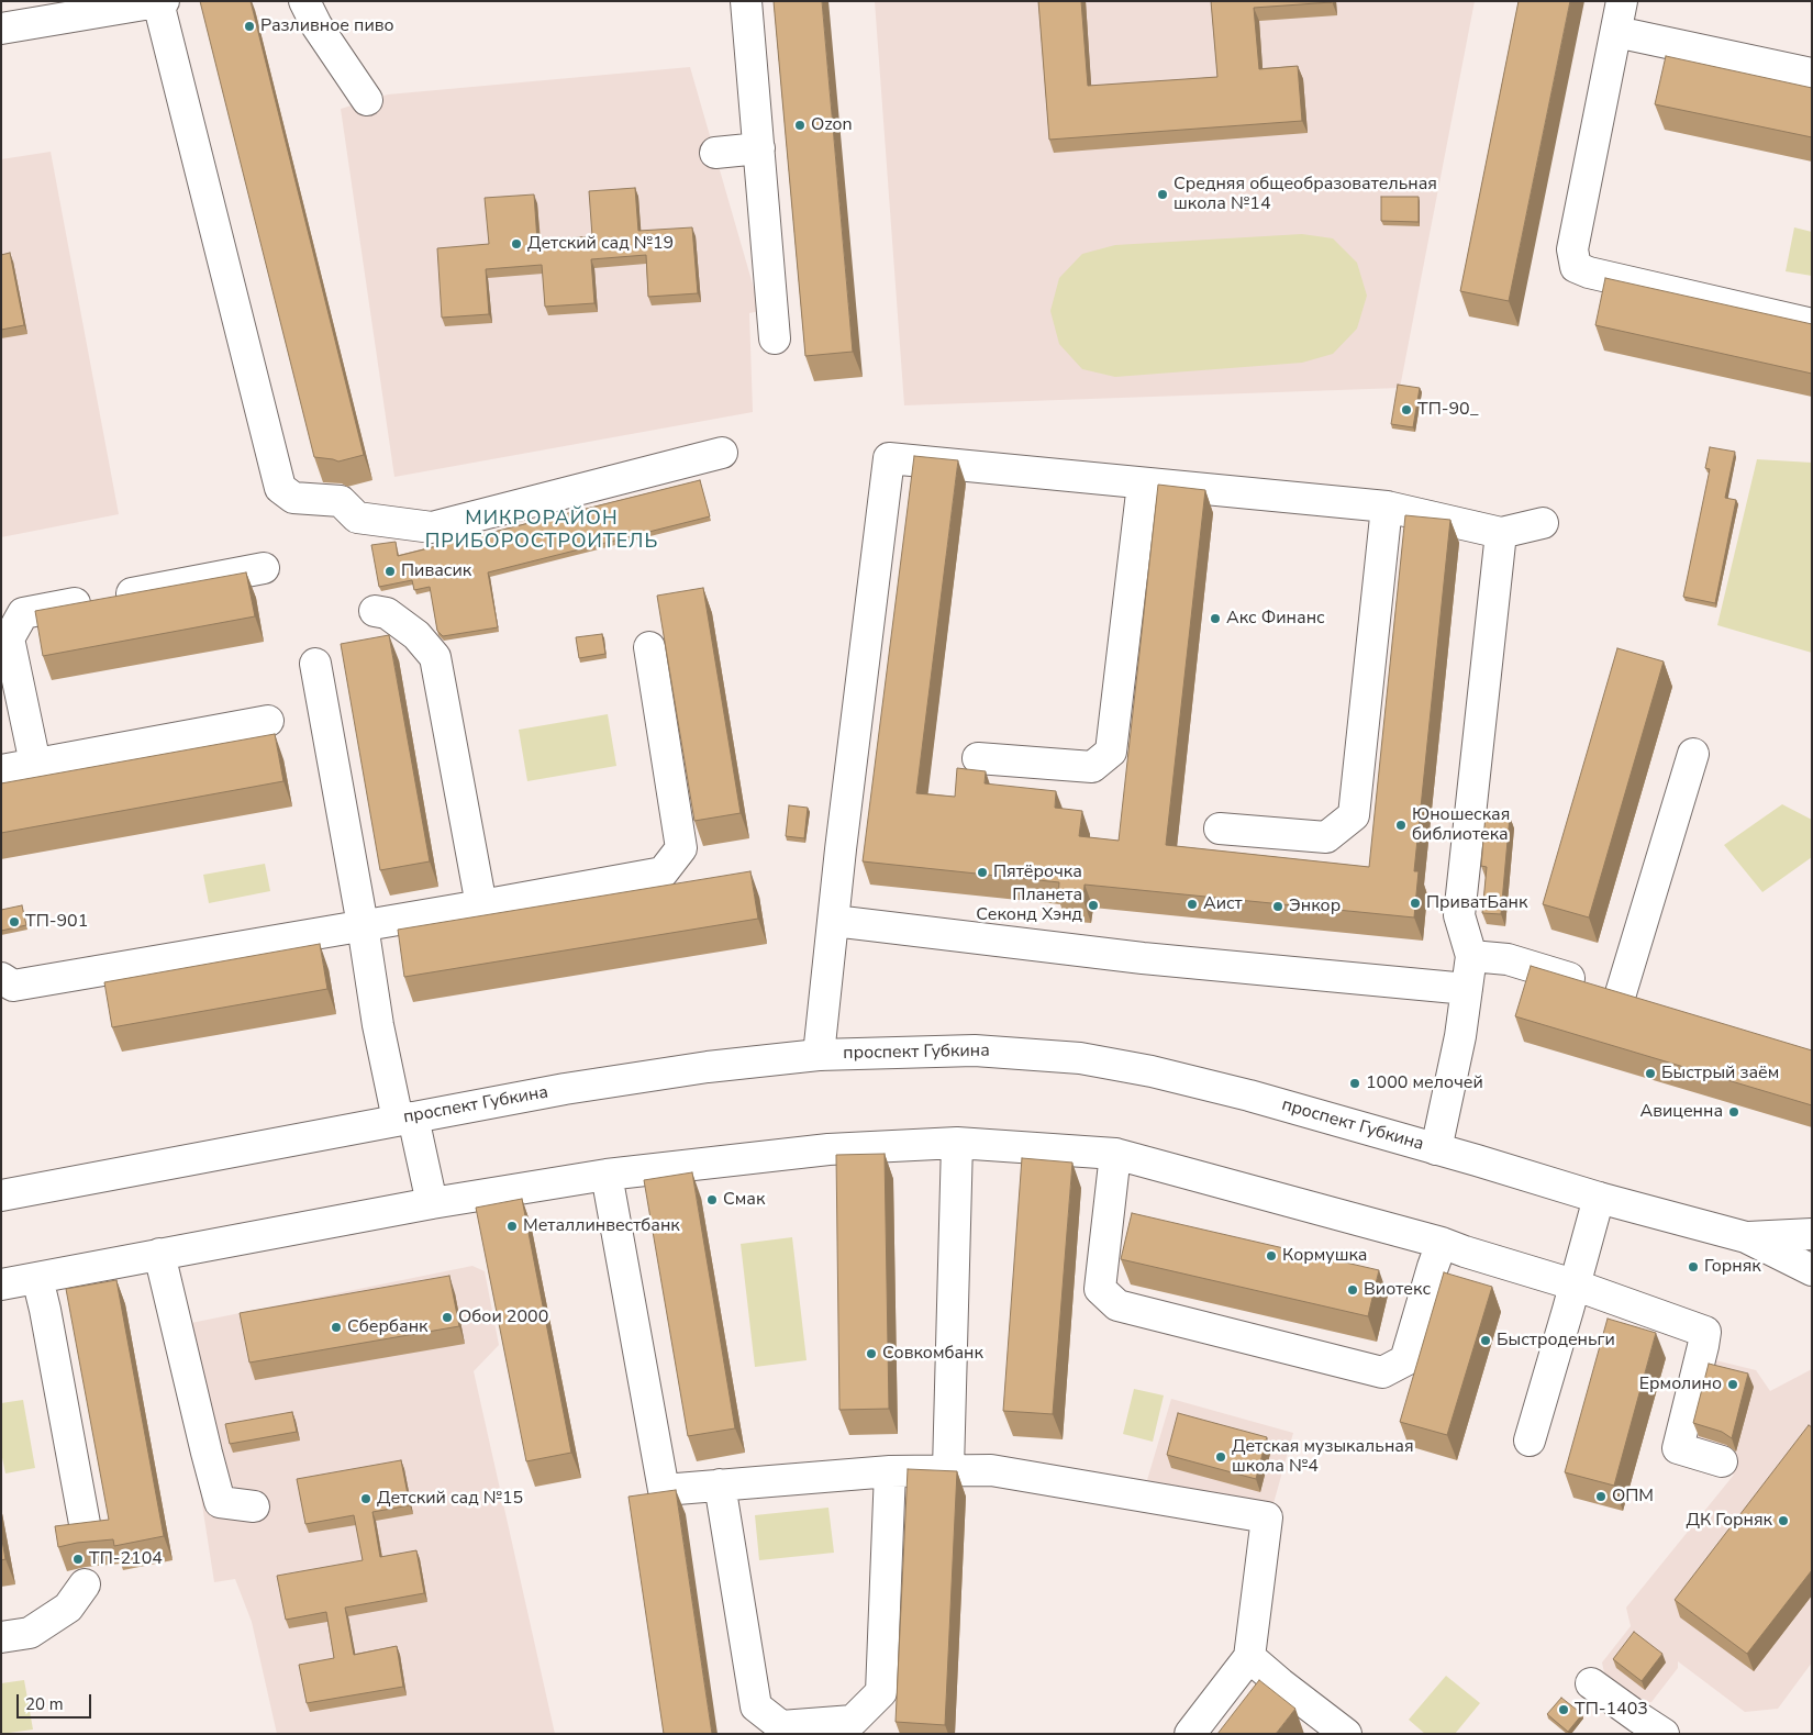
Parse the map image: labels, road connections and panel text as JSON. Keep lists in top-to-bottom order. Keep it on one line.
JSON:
{"streets":{"main road":["проспект Губкина"]},"districts":["МИКРОРАЙОН ПРИБОРОСТРОИТЕЛЬ"],"places":["Разливное пиво","Ozon","Средняя общеобразовательная школа №14","Детский сад №19","ТП-90_","Пивасик","Акс Финанс","Юношеская библиотека","Пятёрочка","ПриватБанк","Аист","Планета Секонд Хэнд","Энкор","ТП-901","Быстрый заём","1000 мелочей","Авиценна","Смак","Металлинвестбанк","Кормушка","Горняк","Виотекс","Обои 2000","Сбербанк","Быстроденьги","Совкомбанк","Ермолино","Детская музыкальная школа №4","ОПМ","Детский сад №15","ДК Горняк","ТП-2104","ТП-1403"],"scale_bar":"20 m"}
